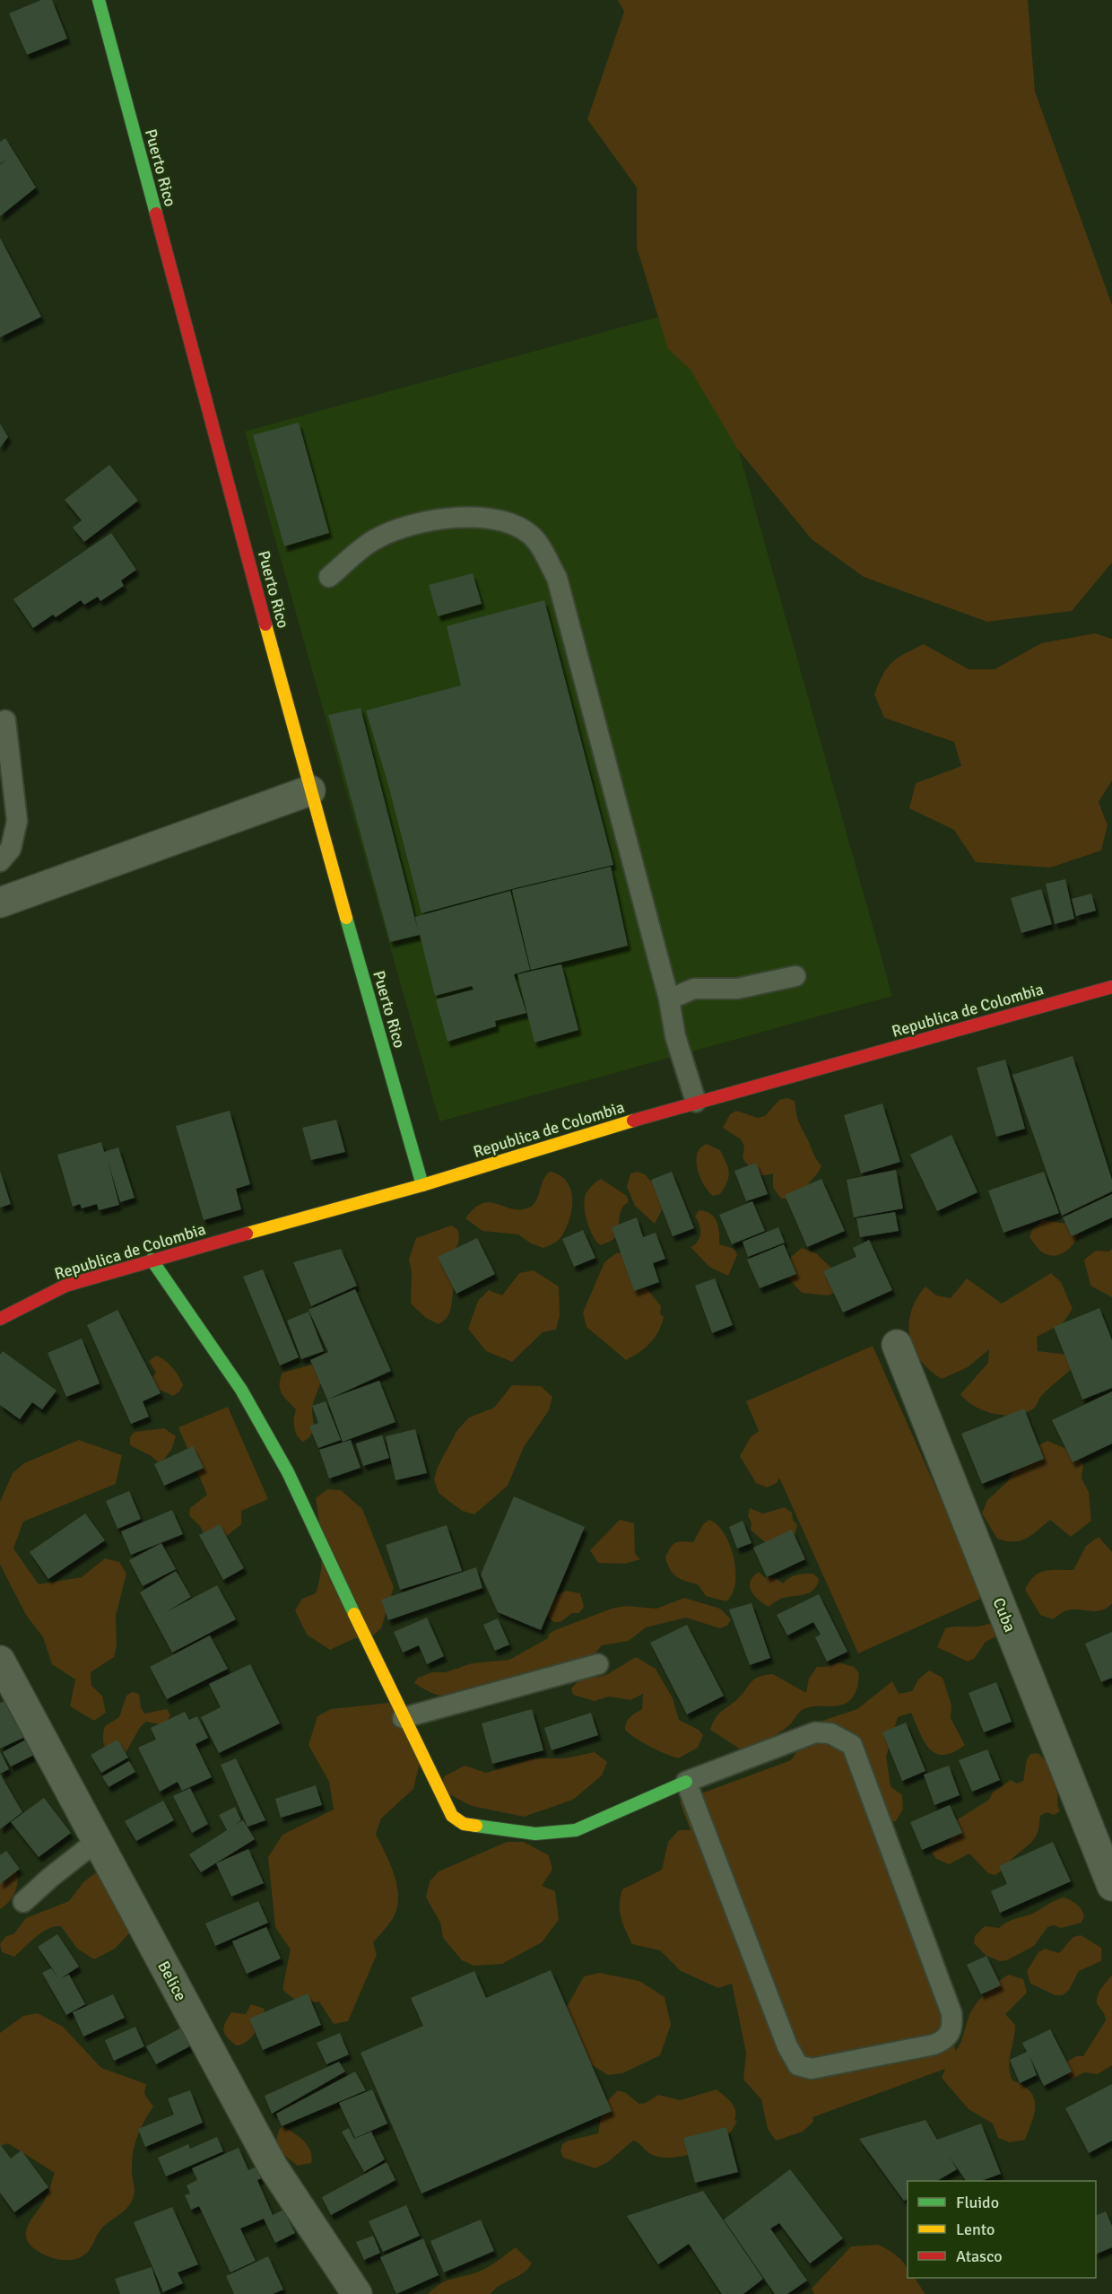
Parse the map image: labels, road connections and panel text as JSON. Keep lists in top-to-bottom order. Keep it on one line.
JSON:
{"streets":{"street":["Puerto Rico","Republica de Colombia","Cuba","Belice"]},"crossings":[["Puerto Rico","Republica de Colombia"]],"legend":["Fluido","Lento","Atasco"]}
